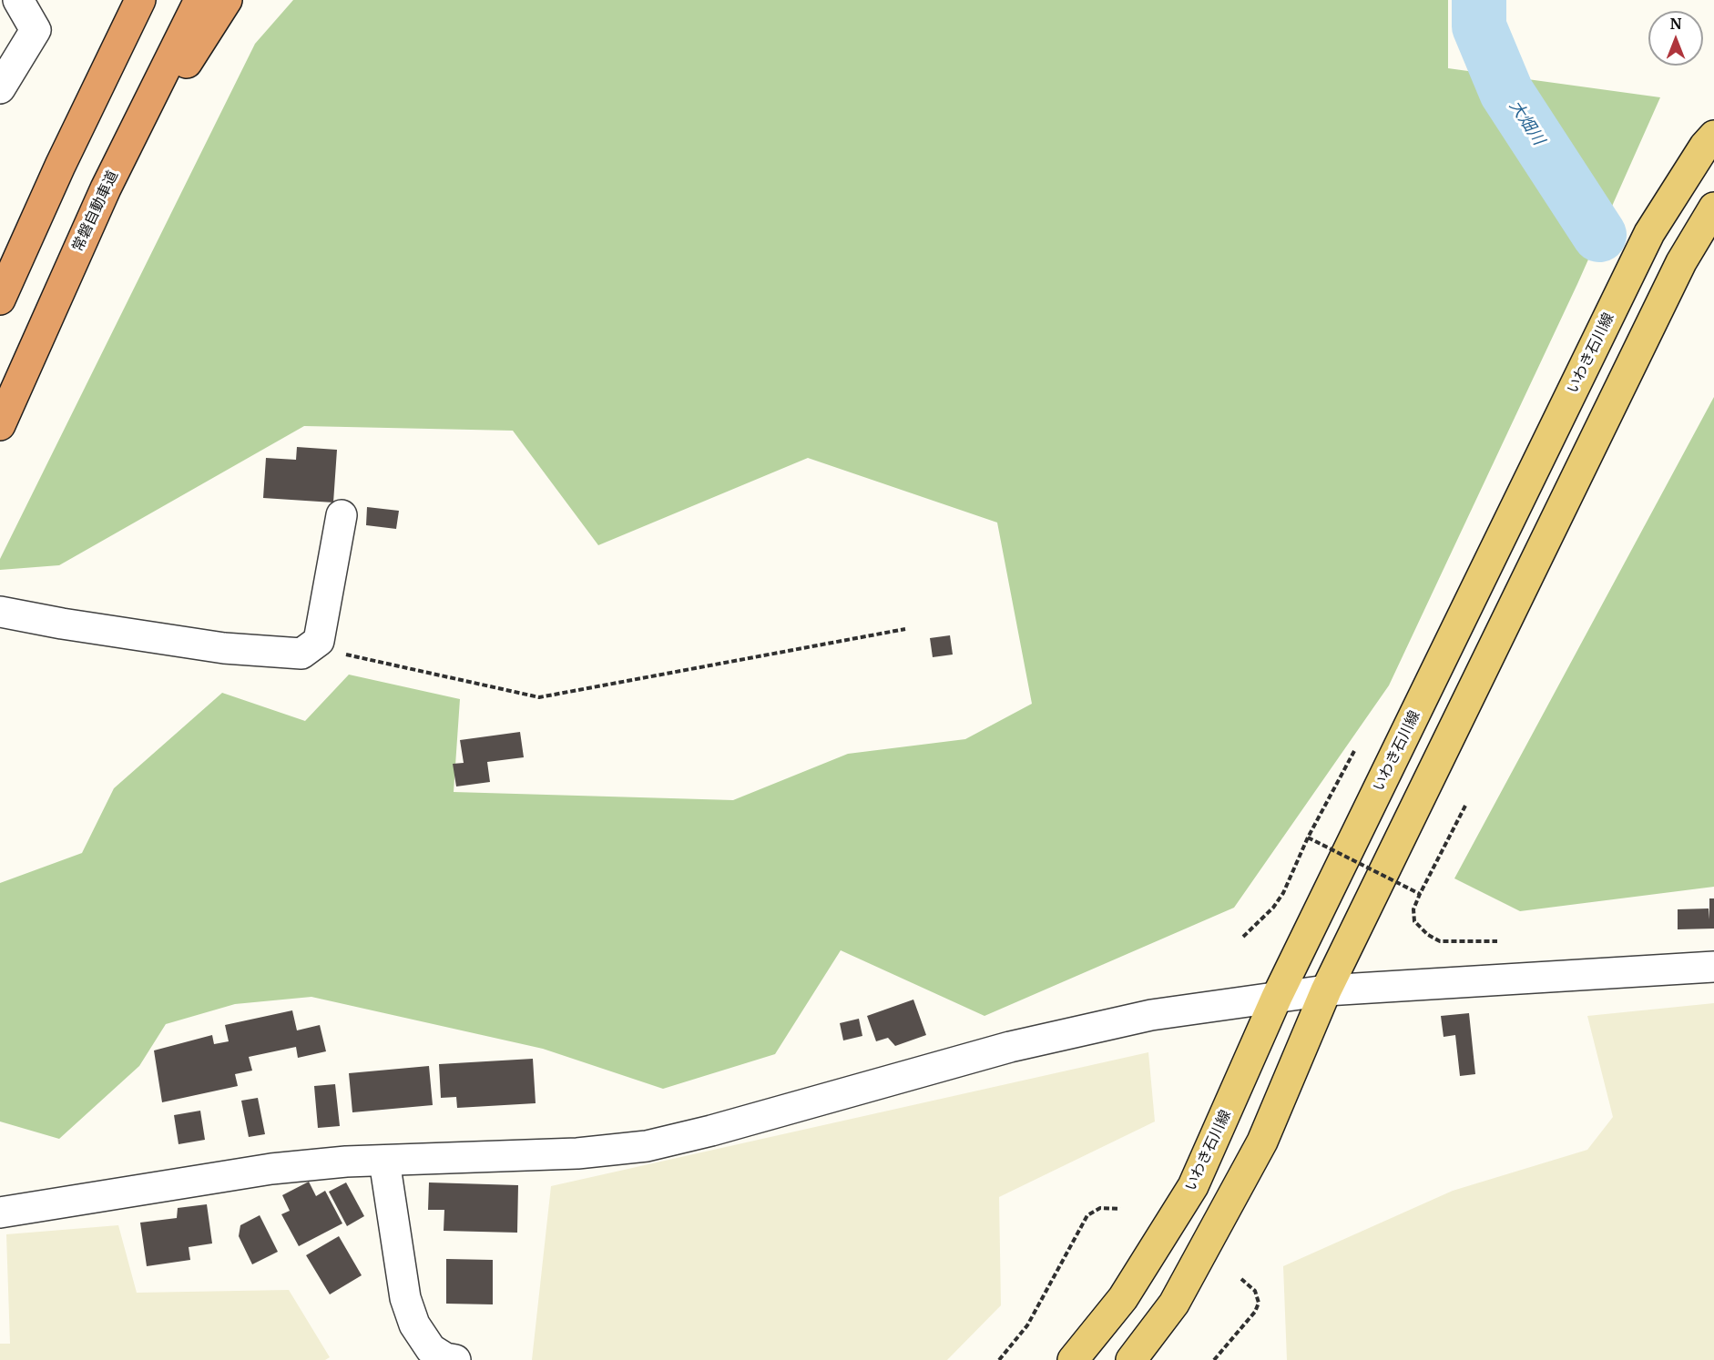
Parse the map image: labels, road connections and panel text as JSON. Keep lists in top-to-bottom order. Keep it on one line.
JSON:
{"streets":{"highway":["常磐自動車道"],"main road":["いわき石川線"]},"water":["大畑川"],"north":"top"}
